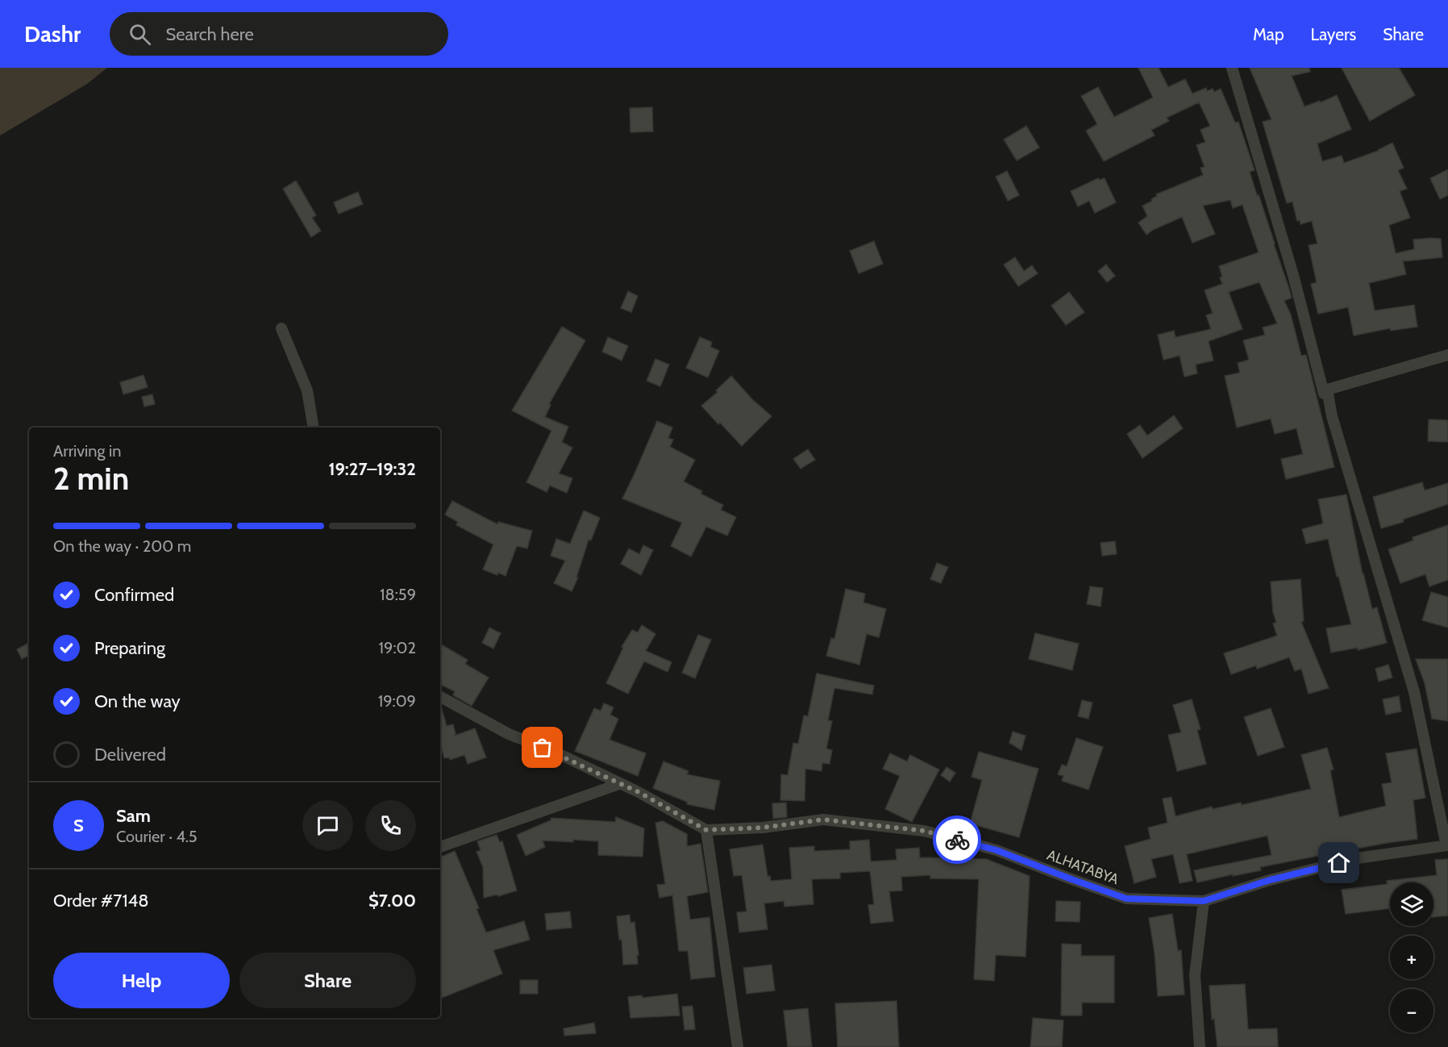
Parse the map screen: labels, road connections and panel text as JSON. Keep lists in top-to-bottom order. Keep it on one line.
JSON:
{"streets":{"street":["ALHATABYA"]},"page":{"header":"Dashr","search":"Search here","nav":["Map","Layers","Share"],"heading":["2 min","Arriving in","19:27–19:32"],"panel":["Sam","Courier · 4.5","Order #7148","$7.00"],"bar":"On the way · 200 m","list":[["Confirmed","18:59"],["Preparing","19:02"],["On the way","19:09"],"Delivered"],"round":"S","map_buttons":["+","−"],"buttons":["Help","Share"]}}
